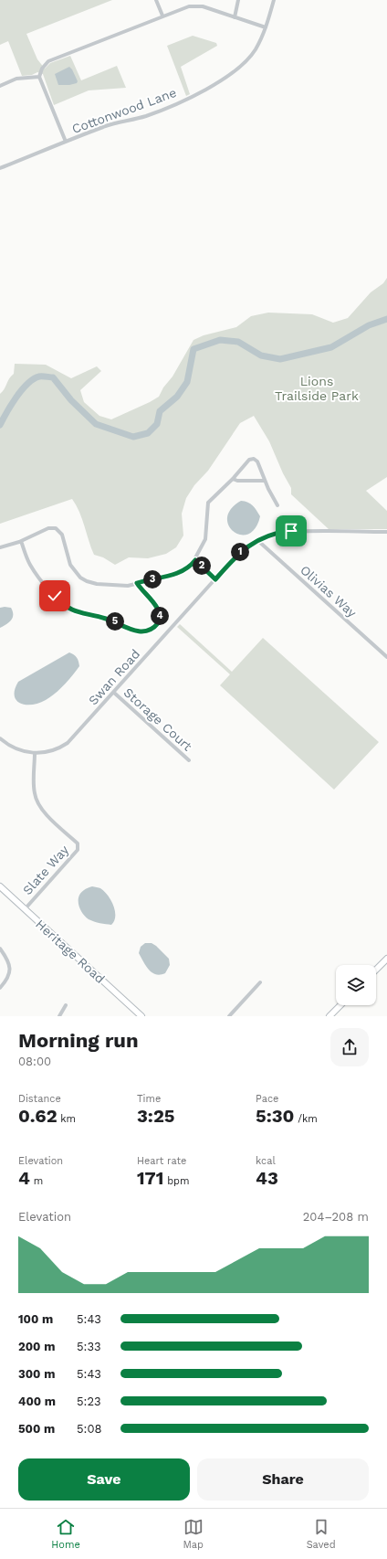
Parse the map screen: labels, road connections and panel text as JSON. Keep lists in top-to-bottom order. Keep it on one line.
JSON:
{"streets":{"main road":["Heritage Road"],"street":["Cottonwood Lane","Olivias Way","Swan Road","Storage Court","Slate Way"]},"crossings":[["Olivias Way","Swan Road"],["Swan Road","Storage Court"],["Swan Road","Slate Way"],["Slate Way","Heritage Road"]],"parks":["Lions Trailside Park"],"page":{"pins":["1","2","3","4","5"],"heading":["Morning run","08:00"],"stats":[["Distance","0.62 km"],["Time","3:25"],["Pace","5:30 /km"],["Elevation","4 m"],["Heart rate","171 bpm"],["kcal","43"]],"chart":["Elevation","204–208 m"],"list":[{"name":"100 m","note":"5:43"},{"name":"200 m","note":"5:33"},{"name":"300 m","note":"5:43"},{"name":"400 m","note":"5:23"},{"name":"500 m","note":"5:08"}],"buttons":["Save","Share"],"tabs":["Home","Map","Saved"]}}
